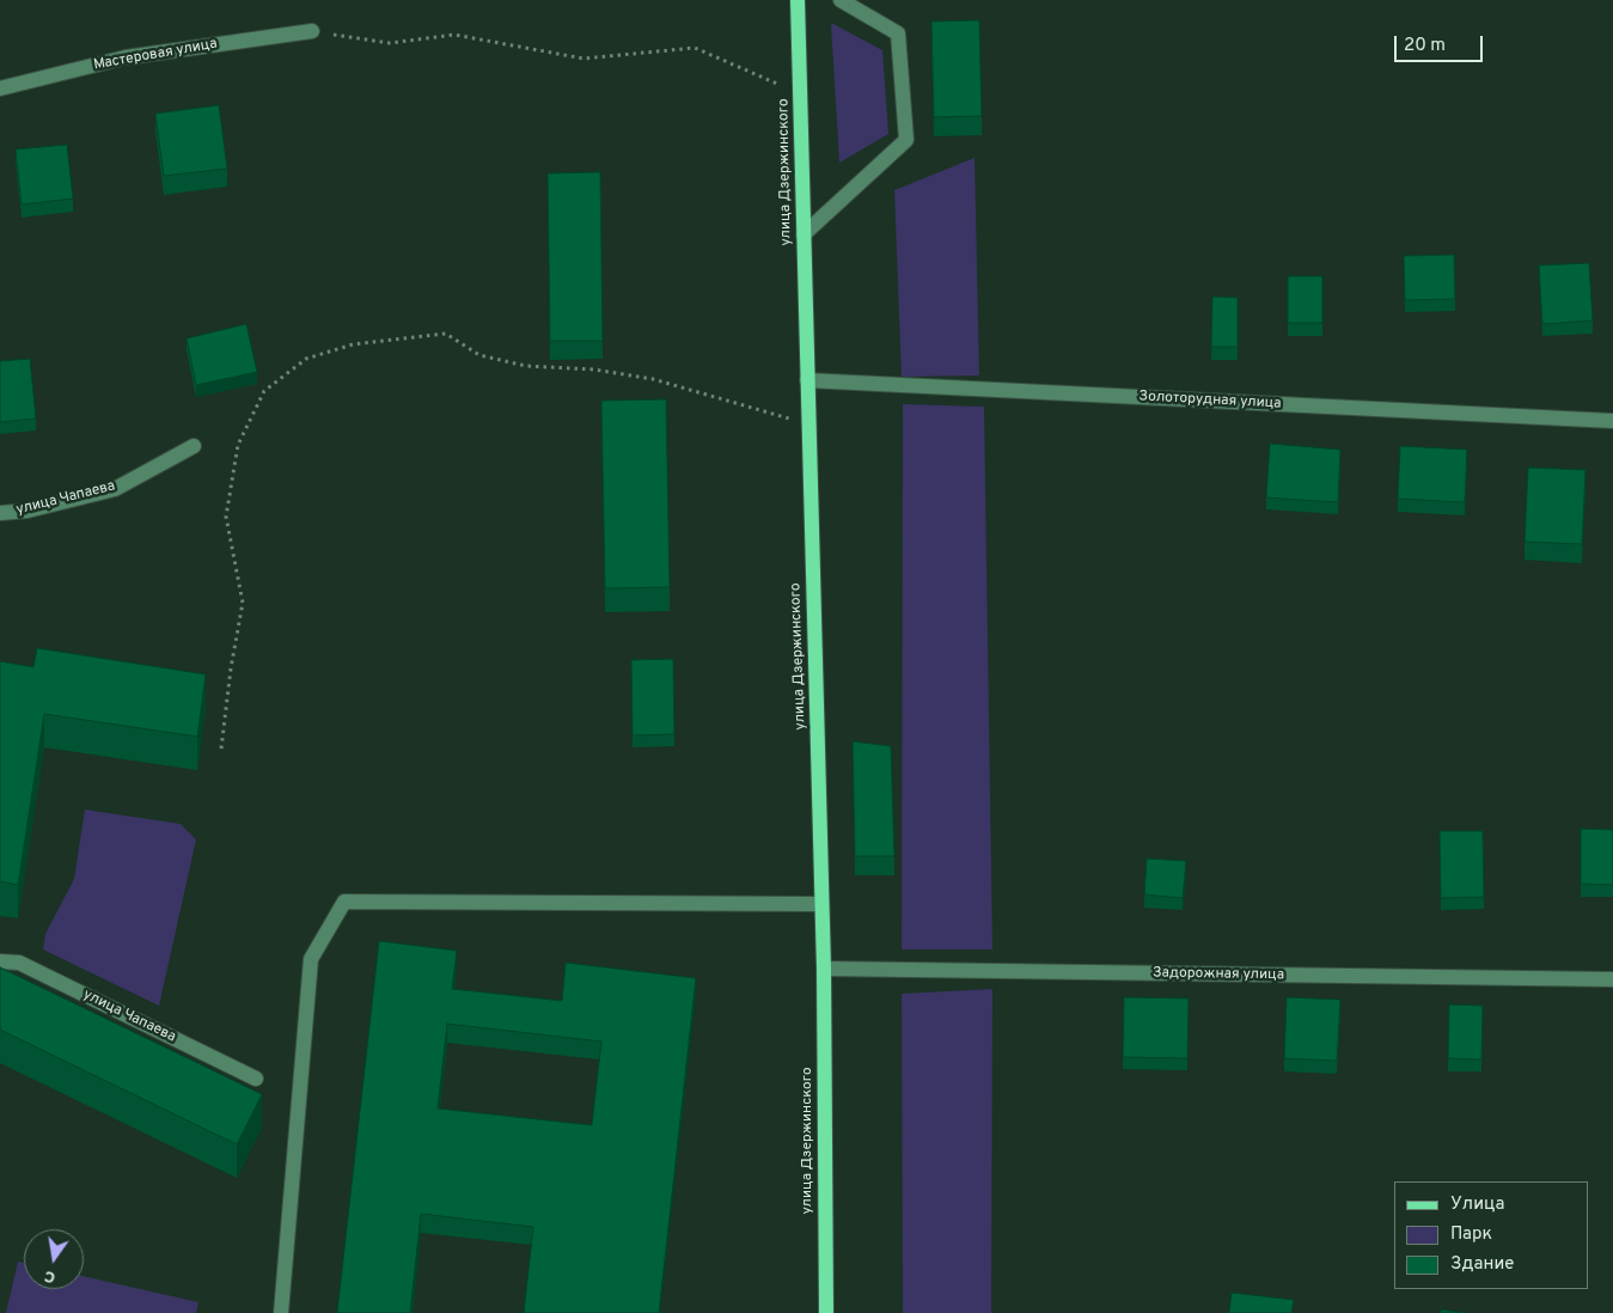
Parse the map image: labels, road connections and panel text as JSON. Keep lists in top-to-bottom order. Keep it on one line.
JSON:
{"streets":{"main road":["улица Дзержинского"],"street":["Мастеровая улица","Золоторудная улица","улица Чапаева","Задорожная улица"]},"crossings":[["улица Дзержинского","Золоторудная улица"],["улица Дзержинского","Задорожная улица"]],"legend":["Улица","Парк","Здание"],"scale_bar":"20 m","north":"bottom"}
